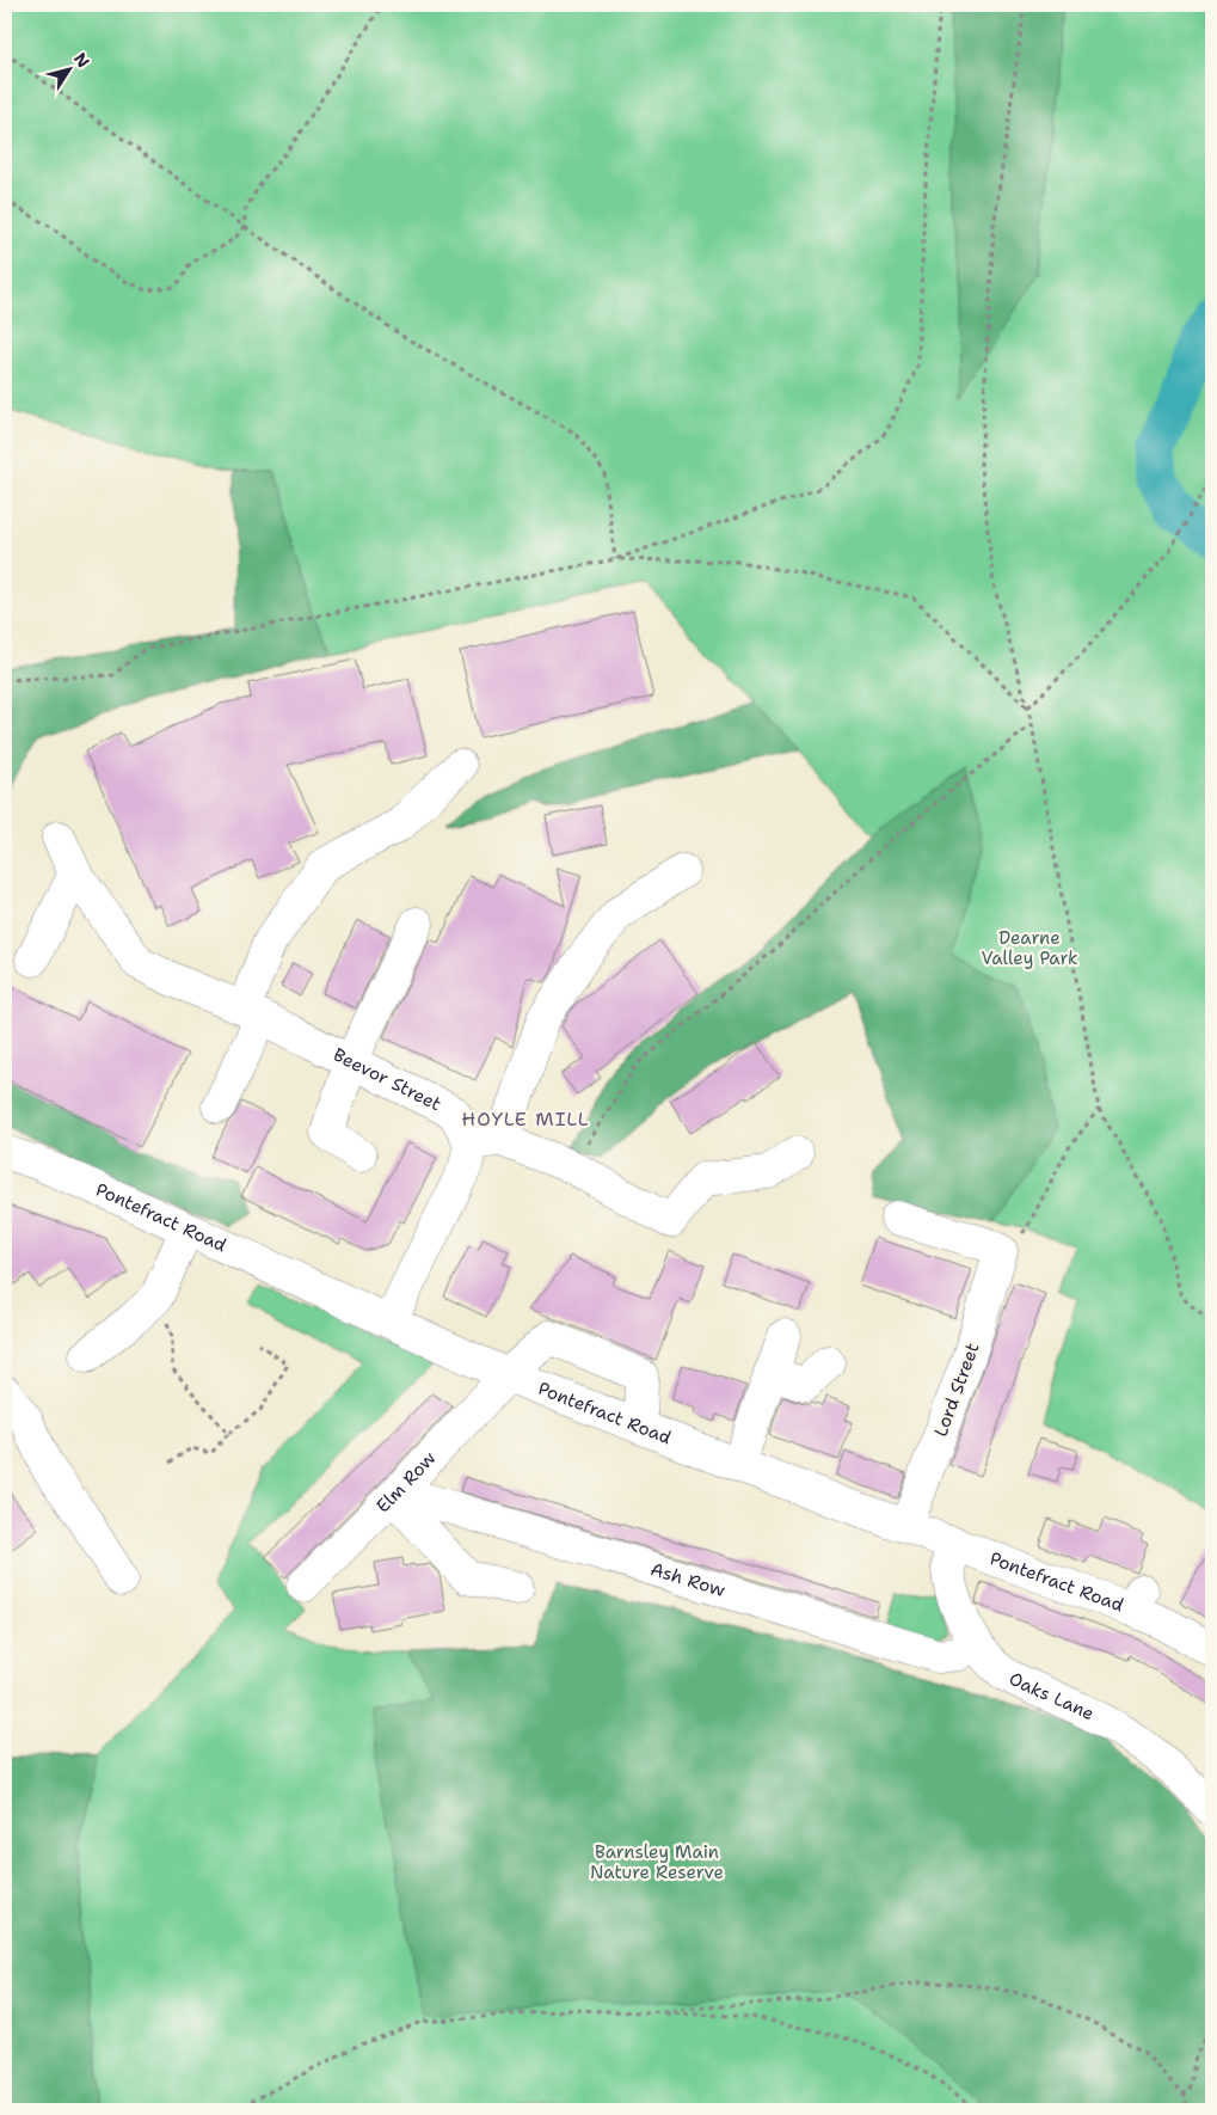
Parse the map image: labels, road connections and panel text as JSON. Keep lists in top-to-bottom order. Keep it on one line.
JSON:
{"streets":{"main road":["Beevor Street","Pontefract Road","Lord Street","Elm Row","Ash Row","Oaks Lane"]},"crossings":[["Pontefract Road","Lord Street"],["Pontefract Road","Elm Row"],["Pontefract Road","Oaks Lane"],["Elm Row","Ash Row"],["Ash Row","Oaks Lane"]],"districts":["HOYLE MILL"],"parks":["Dearne Valley Park","Barnsley Main Nature Reserve"],"north":"top right"}
